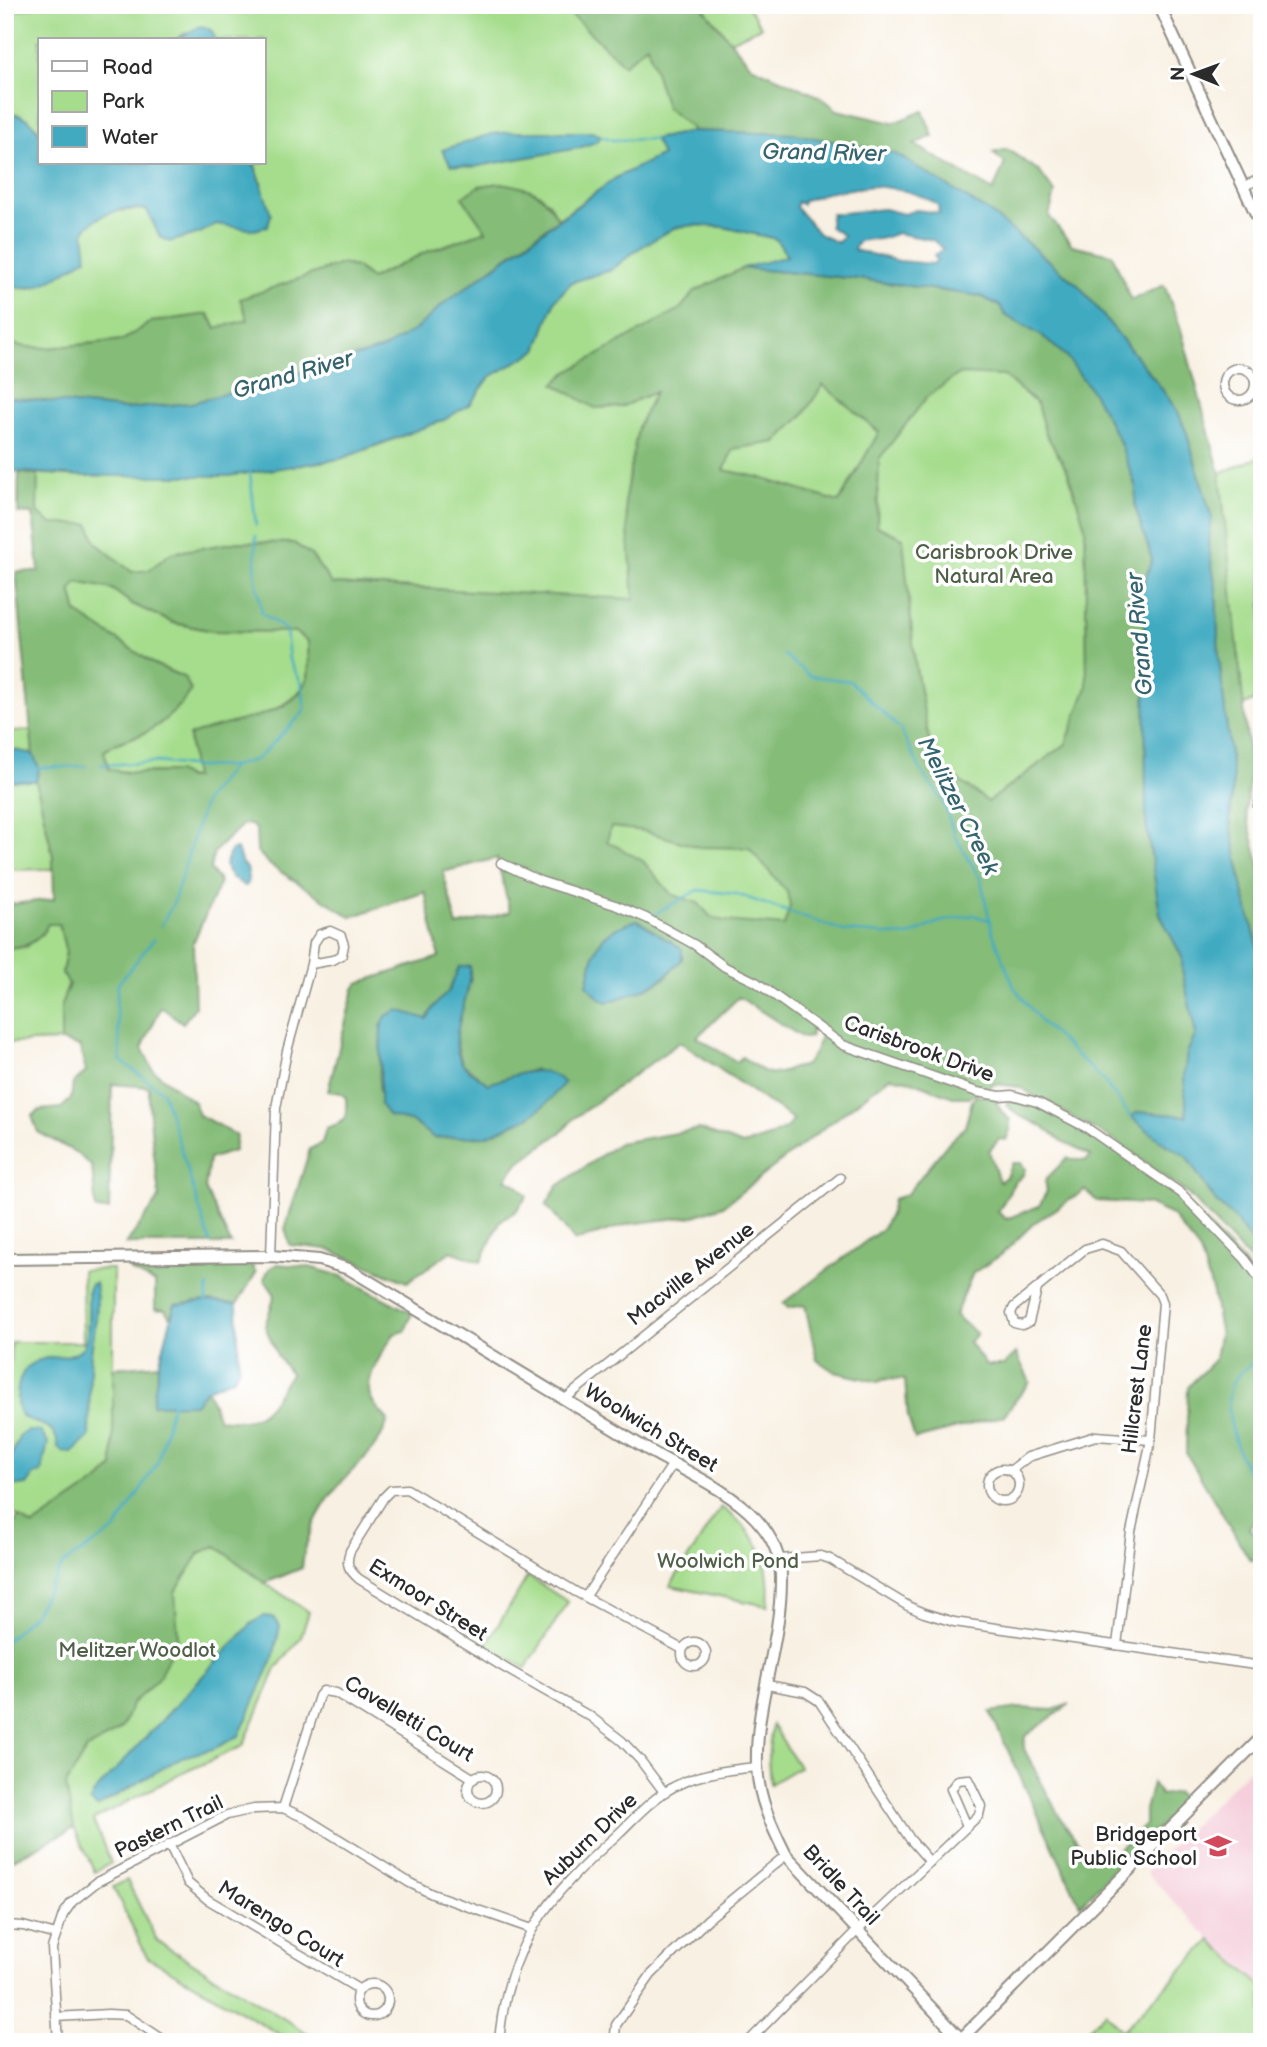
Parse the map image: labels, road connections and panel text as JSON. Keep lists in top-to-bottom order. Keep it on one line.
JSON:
{"streets":{"street":["Carisbrook Drive","Macville Avenue","Hillcrest Lane","Woolwich Street","Exmoor Street","Cavelletti Court","Pastern Trail","Auburn Drive","Bridle Trail","Marengo Court"]},"crossings":[["Macville Avenue","Woolwich Street"],["Woolwich Street","Bridle Trail"],["Exmoor Street","Auburn Drive"],["Cavelletti Court","Pastern Trail"],["Pastern Trail","Marengo Court"],["Auburn Drive","Bridle Trail"]],"water":["Grand River","Melitzer Creek"],"parks":["Carisbrook Drive Natural Area","Woolwich Pond","Melitzer Woodlot"],"places":{"school or university":["Bridgeport Public School"]},"legend":["Road","Park","Water"],"north":"left"}
